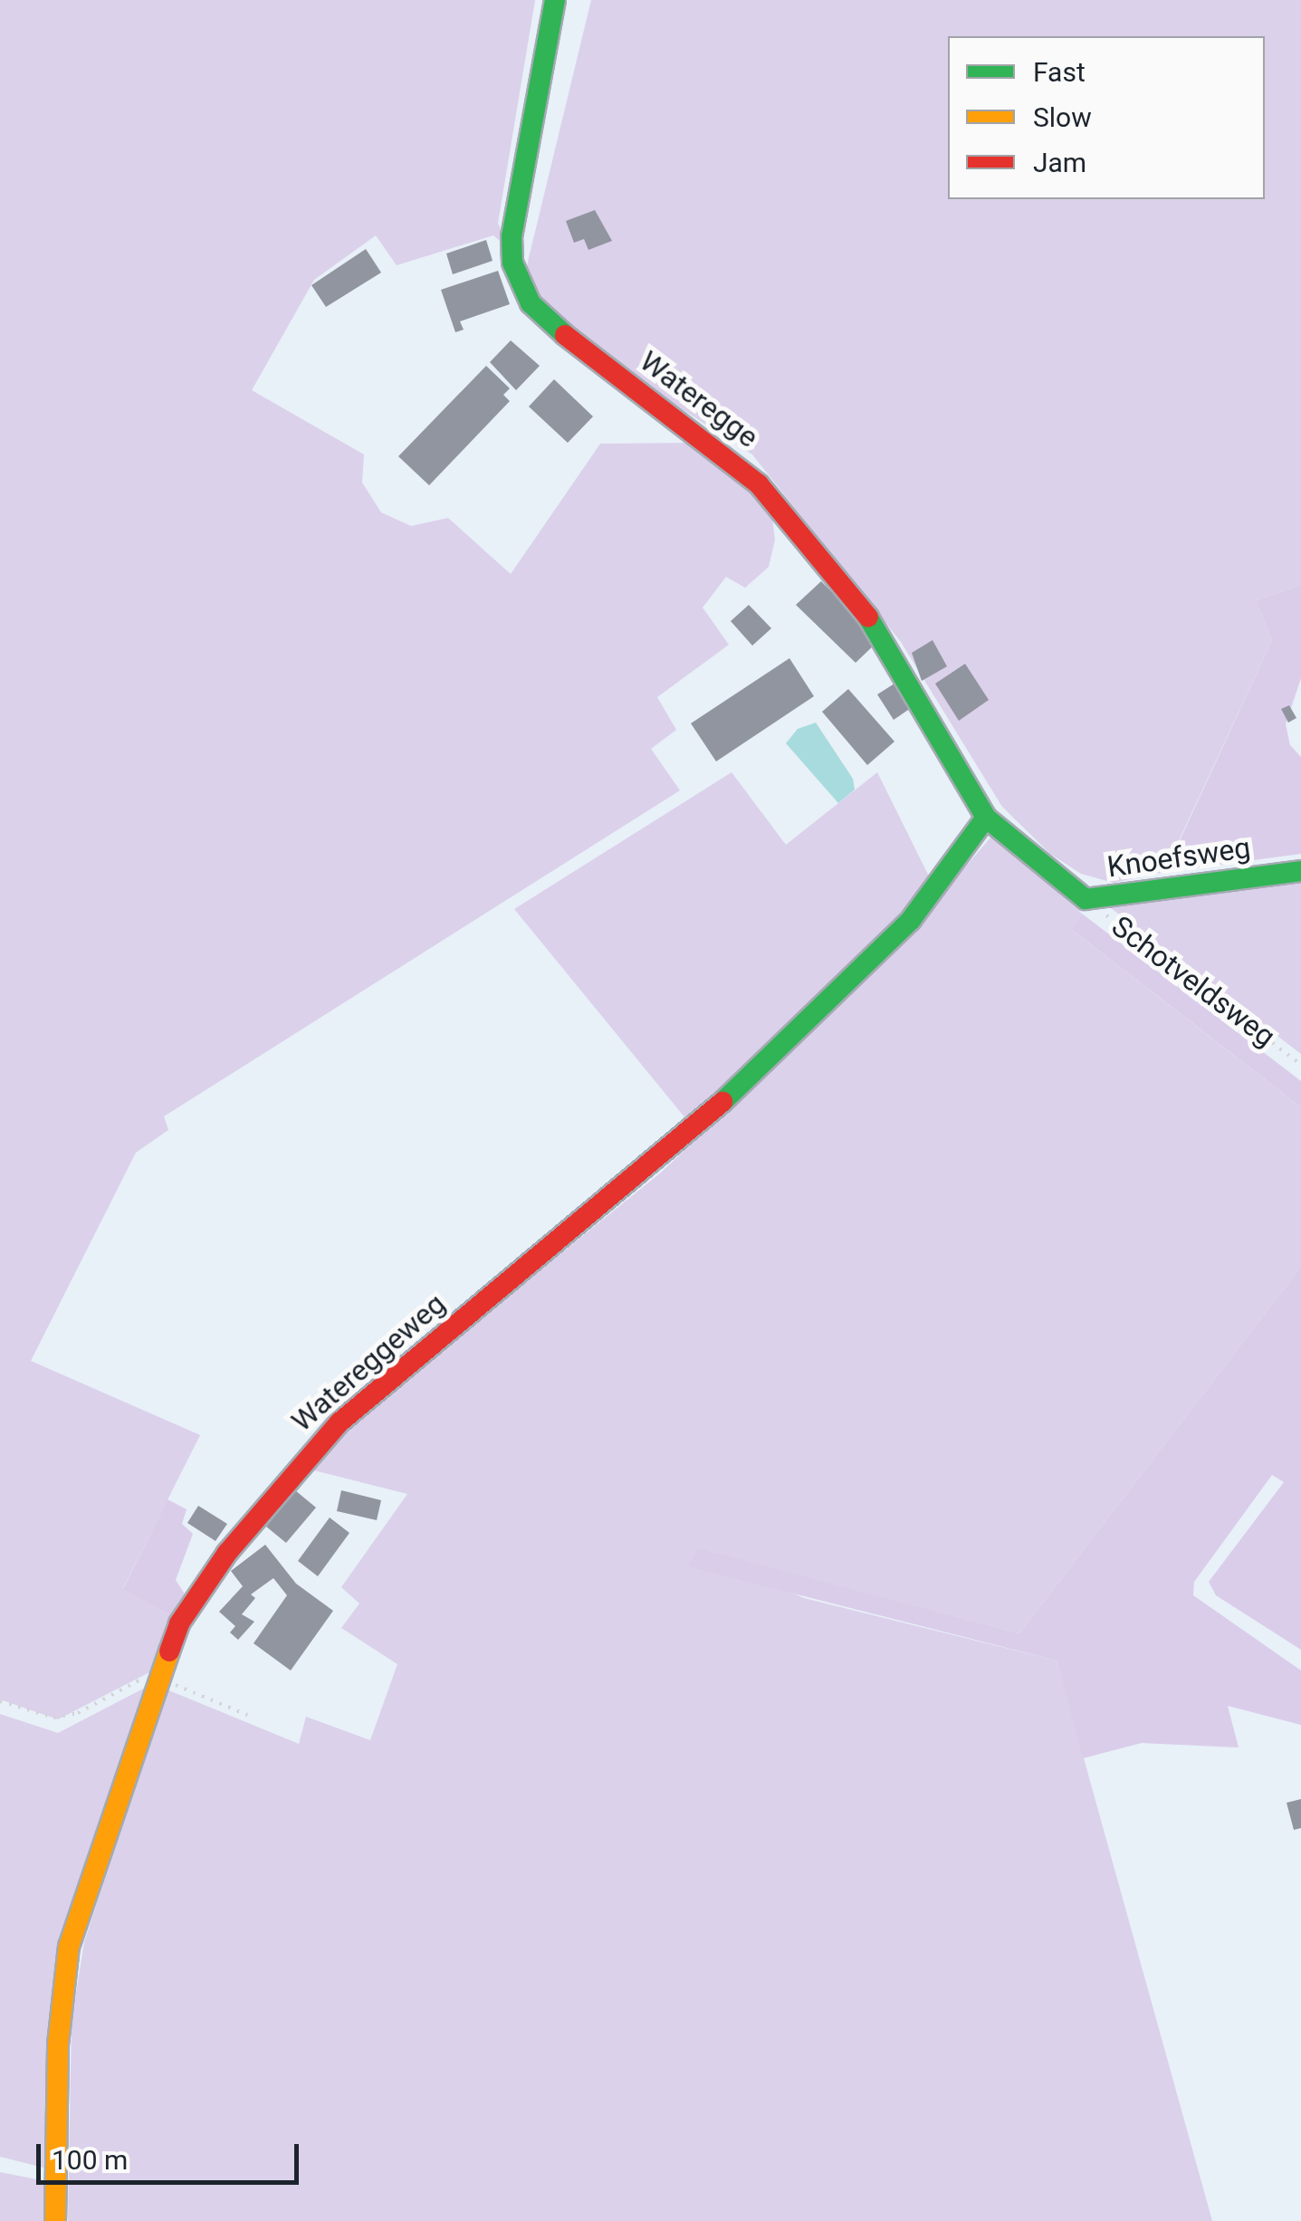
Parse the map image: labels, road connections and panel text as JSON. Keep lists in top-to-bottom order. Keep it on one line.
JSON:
{"streets":{"street":["Wateregge","Knoefsweg","Watereggeweg"],"path":["Schotveldsweg"]},"crossings":[["Wateregge","Knoefsweg"],["Wateregge","Watereggeweg"],["Knoefsweg","Schotveldsweg"],["Knoefsweg","Watereggeweg"]],"legend":["Fast","Slow","Jam"],"scale_bar":"100 m"}
